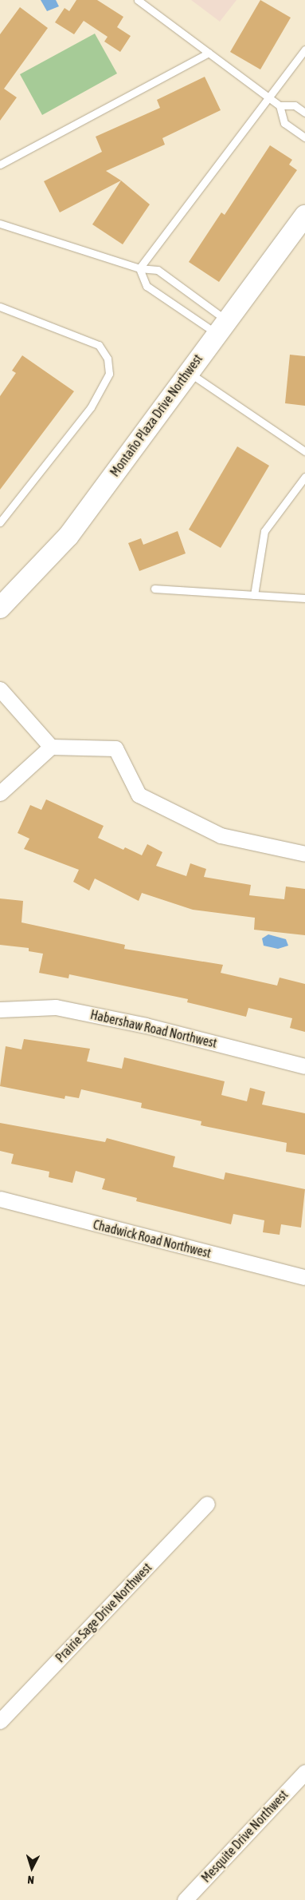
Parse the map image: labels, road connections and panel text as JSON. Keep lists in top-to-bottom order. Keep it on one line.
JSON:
{"streets":{"street":["Montaño Plaza Drive Northwest","Habershaw Road Northwest","Chadwick Road Northwest","Prairie Sage Drive Northwest","Mesquite Drive Northwest"]},"north":"bottom"}
